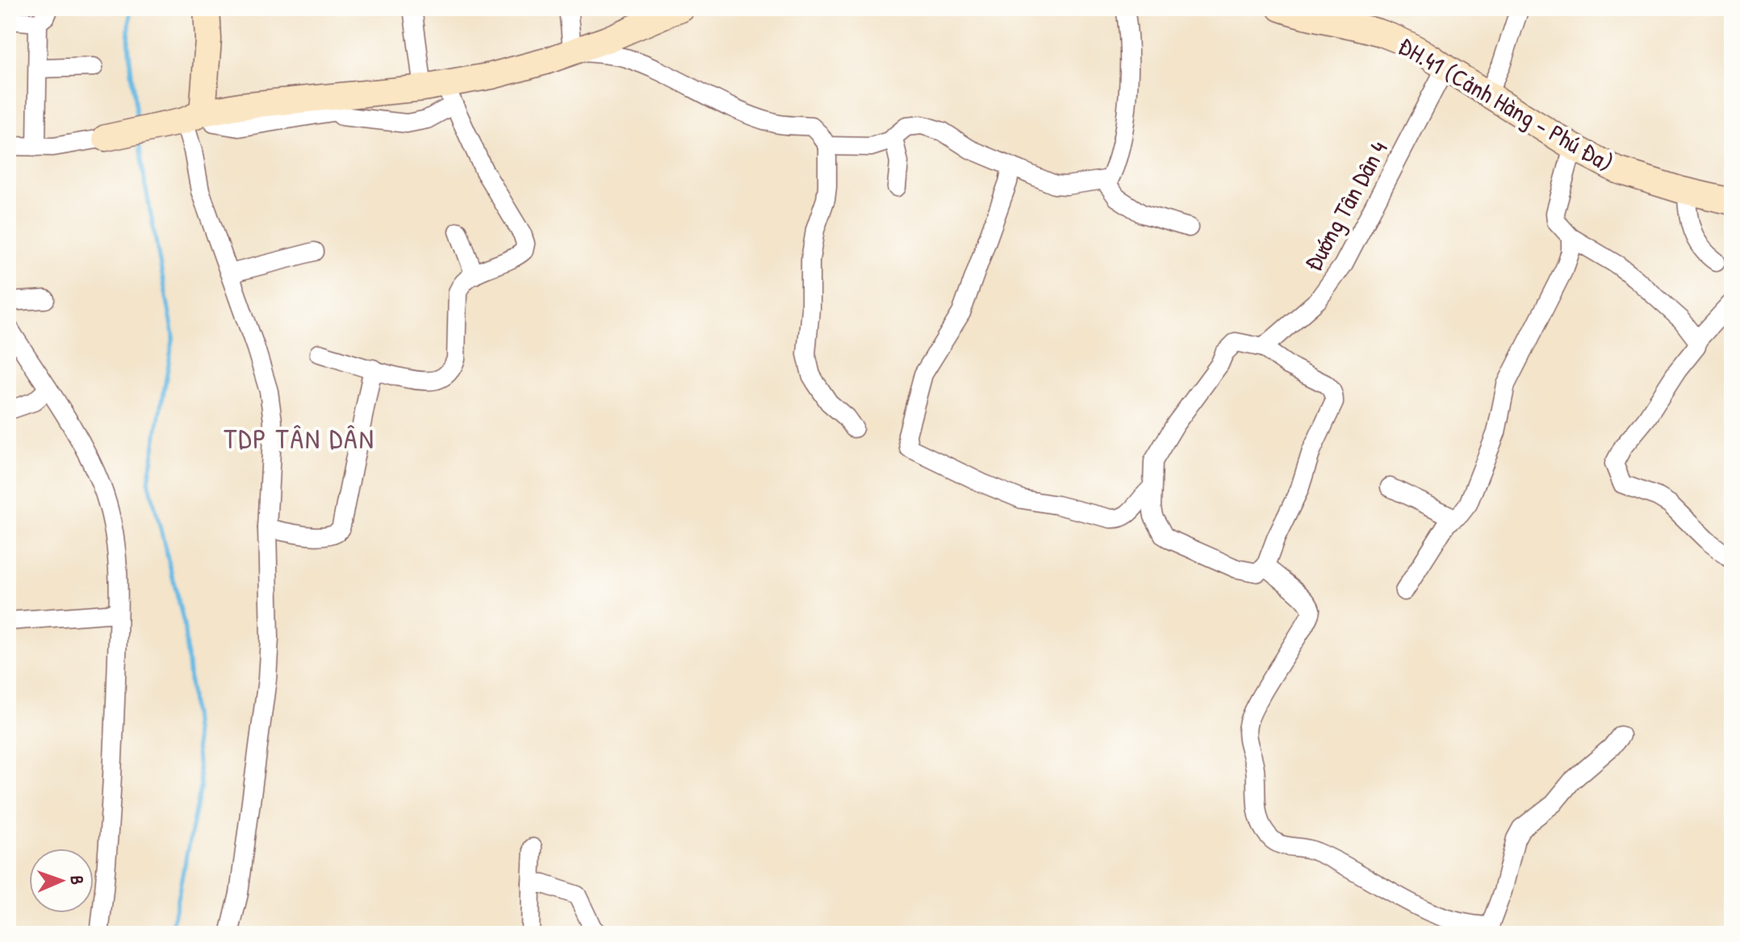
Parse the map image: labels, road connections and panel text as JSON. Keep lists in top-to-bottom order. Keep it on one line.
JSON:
{"streets":{"street":["ĐH.41 (Cảnh Hàng - Phú Đa)","Đướng Tân Dân 4"]},"crossings":[["ĐH.41 (Cảnh Hàng - Phú Đa)","Đướng Tân Dân 4"]],"districts":["TDP TÂN DÂN"],"north":"right"}
